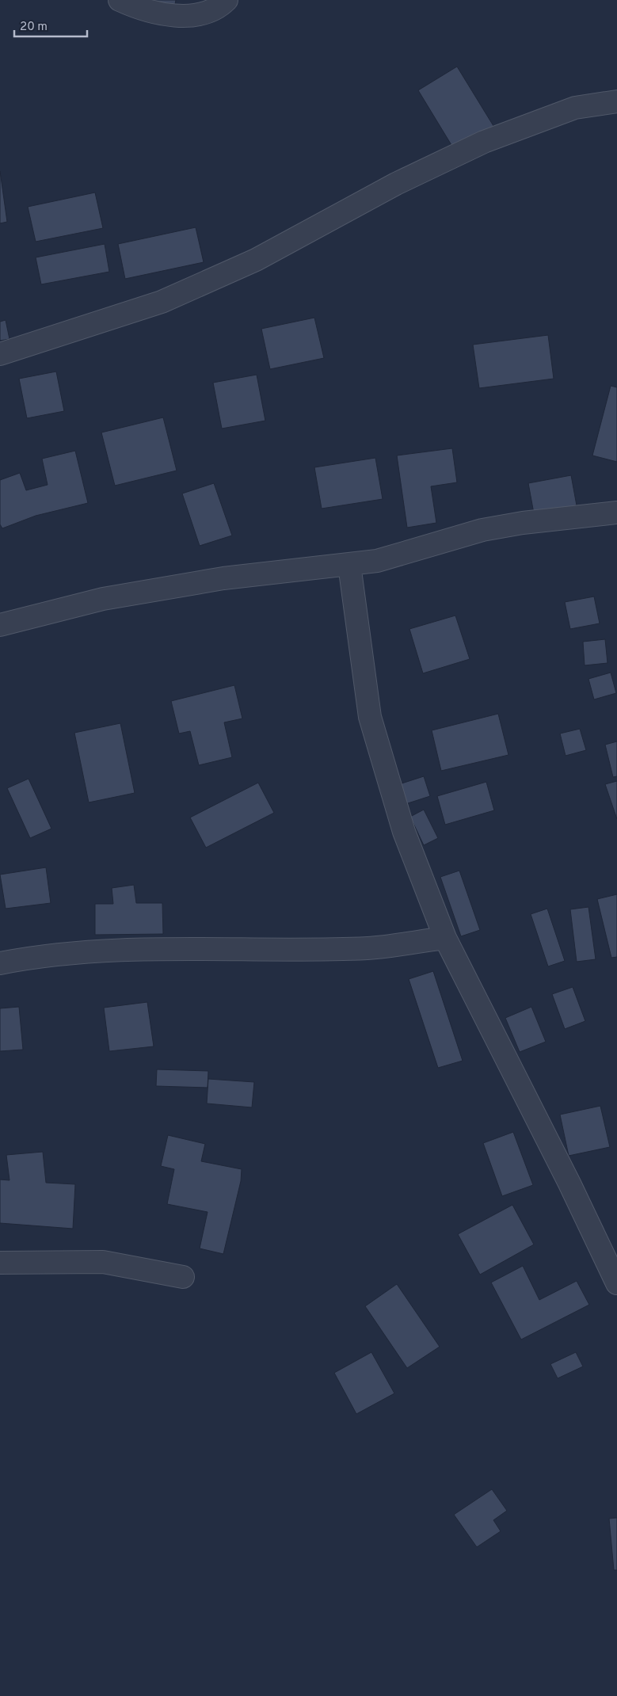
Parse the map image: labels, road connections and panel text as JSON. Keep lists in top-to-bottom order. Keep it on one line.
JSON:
{"scale_bar":"20 m"}
